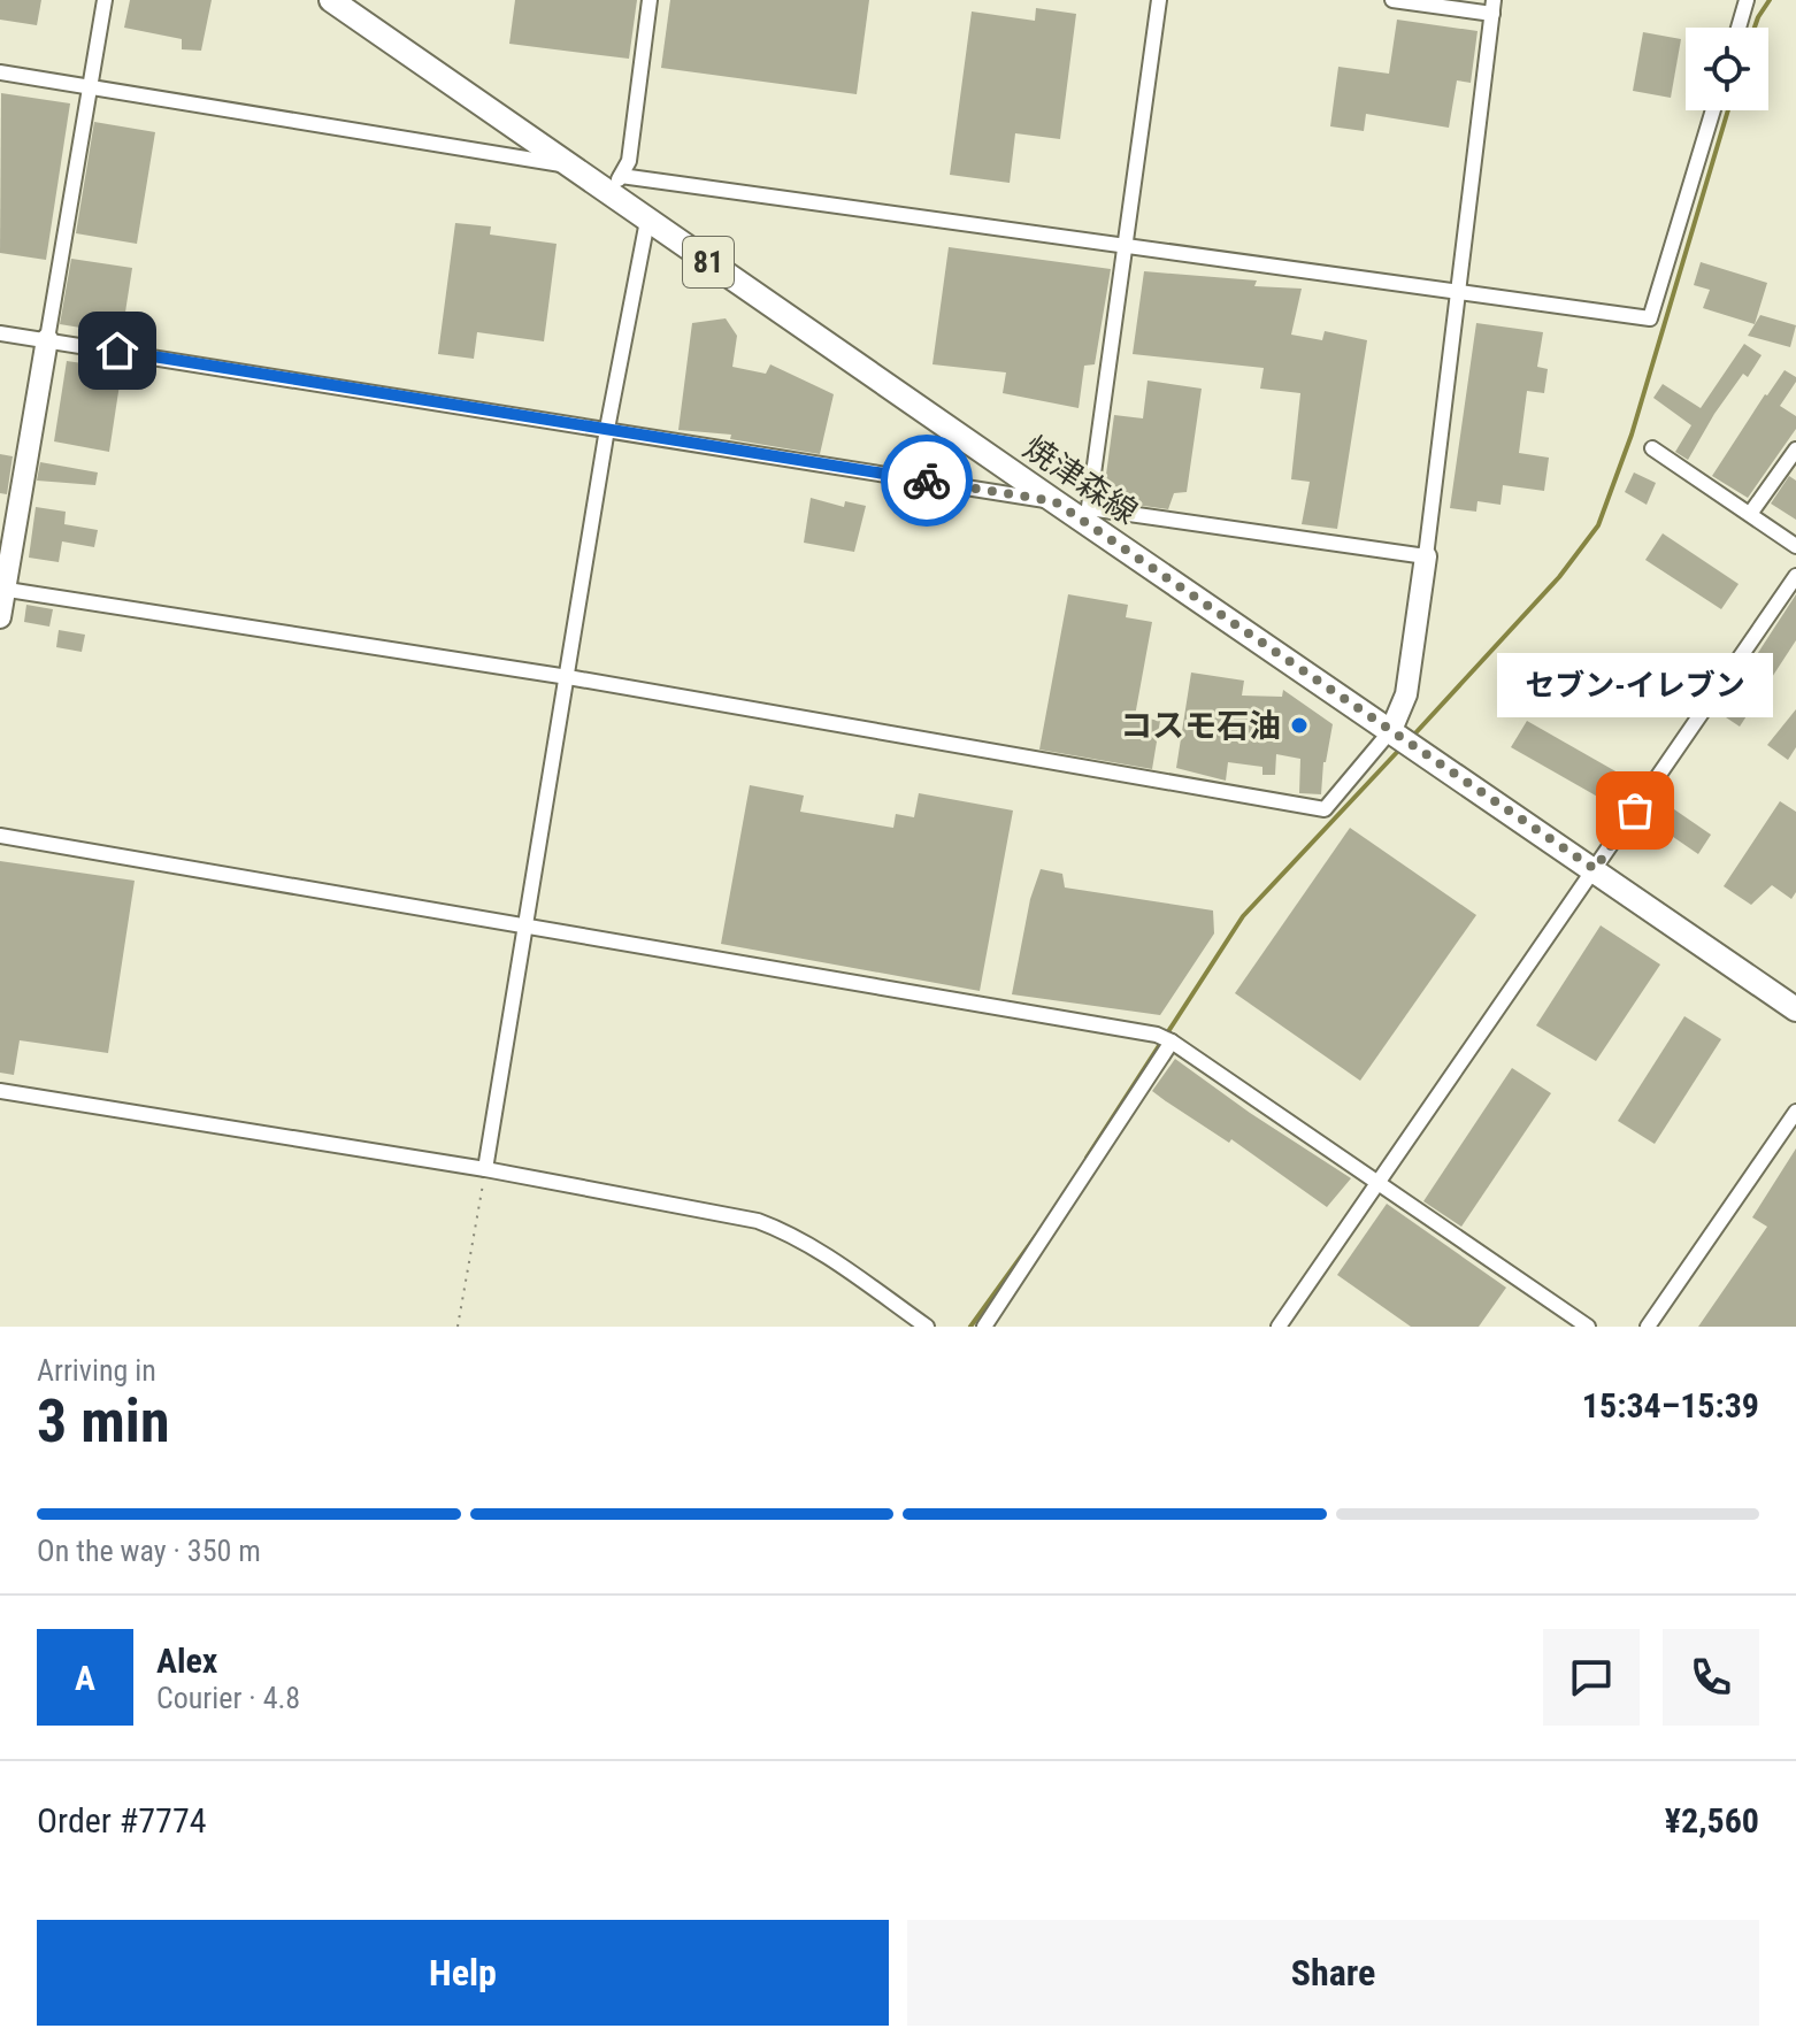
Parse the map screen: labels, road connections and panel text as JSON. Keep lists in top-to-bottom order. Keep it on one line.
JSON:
{"streets":{"main road":["81","焼津森線"]},"places":["コスモ石油","セブン-イレブン"],"page":{"bubble":"セブン-イレブン","heading":["3 min","Arriving in","15:34–15:39"],"panel":["Alex","Courier · 4.8","Order #7774","¥2,560"],"bar":"On the way · 350 m","round":"A","buttons":["Help","Share"]}}
